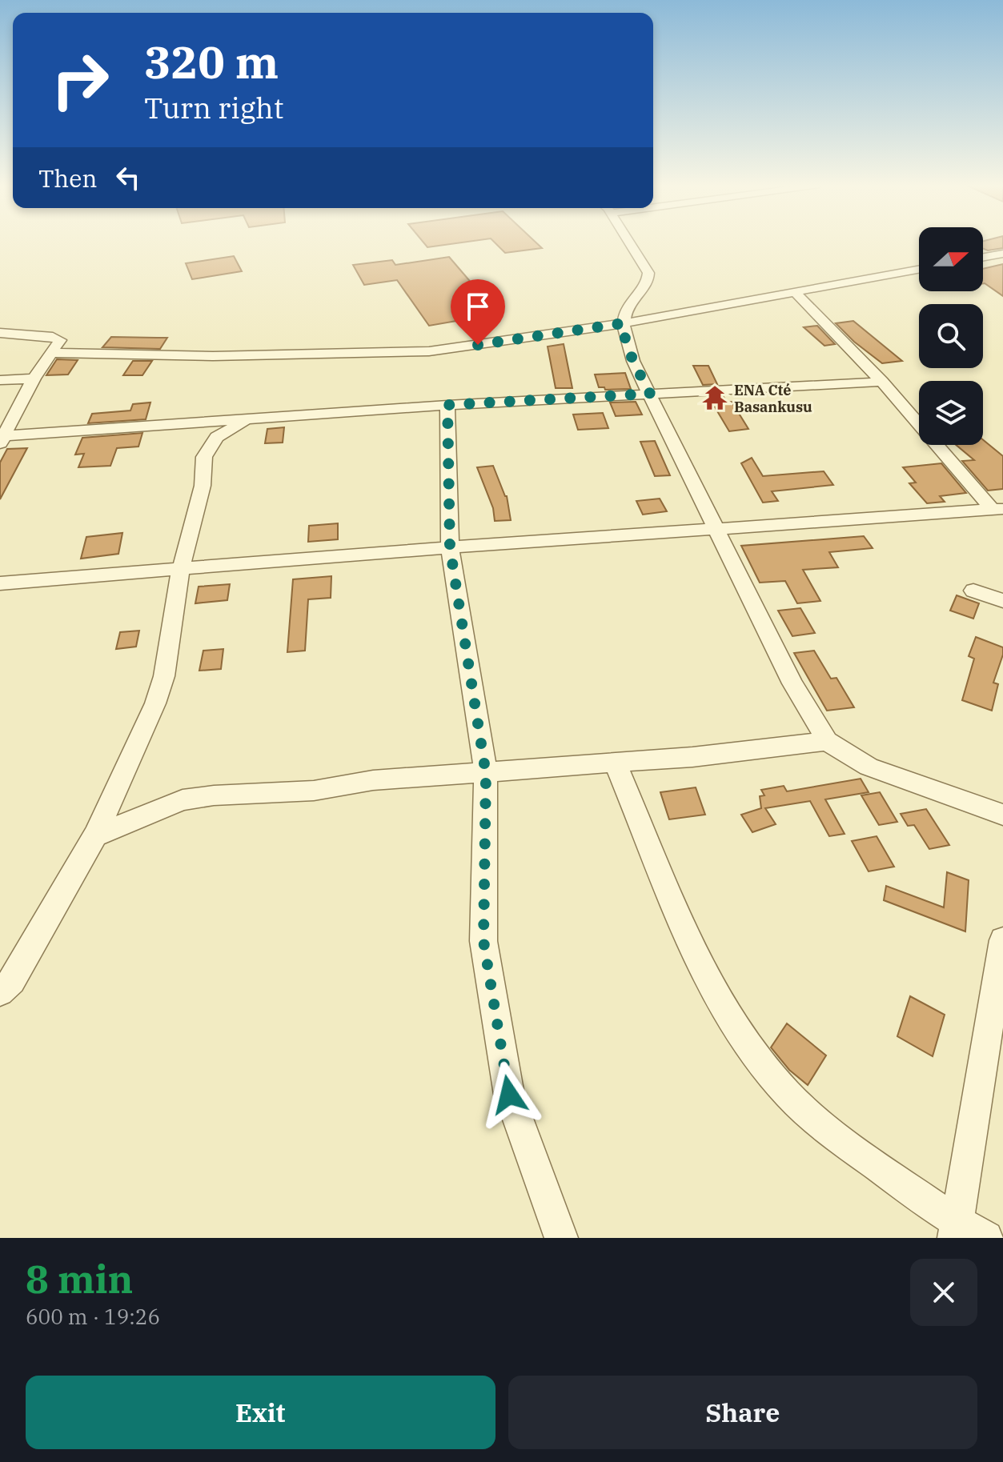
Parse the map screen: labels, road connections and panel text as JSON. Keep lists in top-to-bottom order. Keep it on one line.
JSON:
{"places":{"temple":["ENA Cté Basankusu"]},"north":"right","page":{"turn":["320 m","Turn right"],"then":"Then","heading":["8 min","600 m · 19:26"],"buttons":["Exit","Share"]}}
